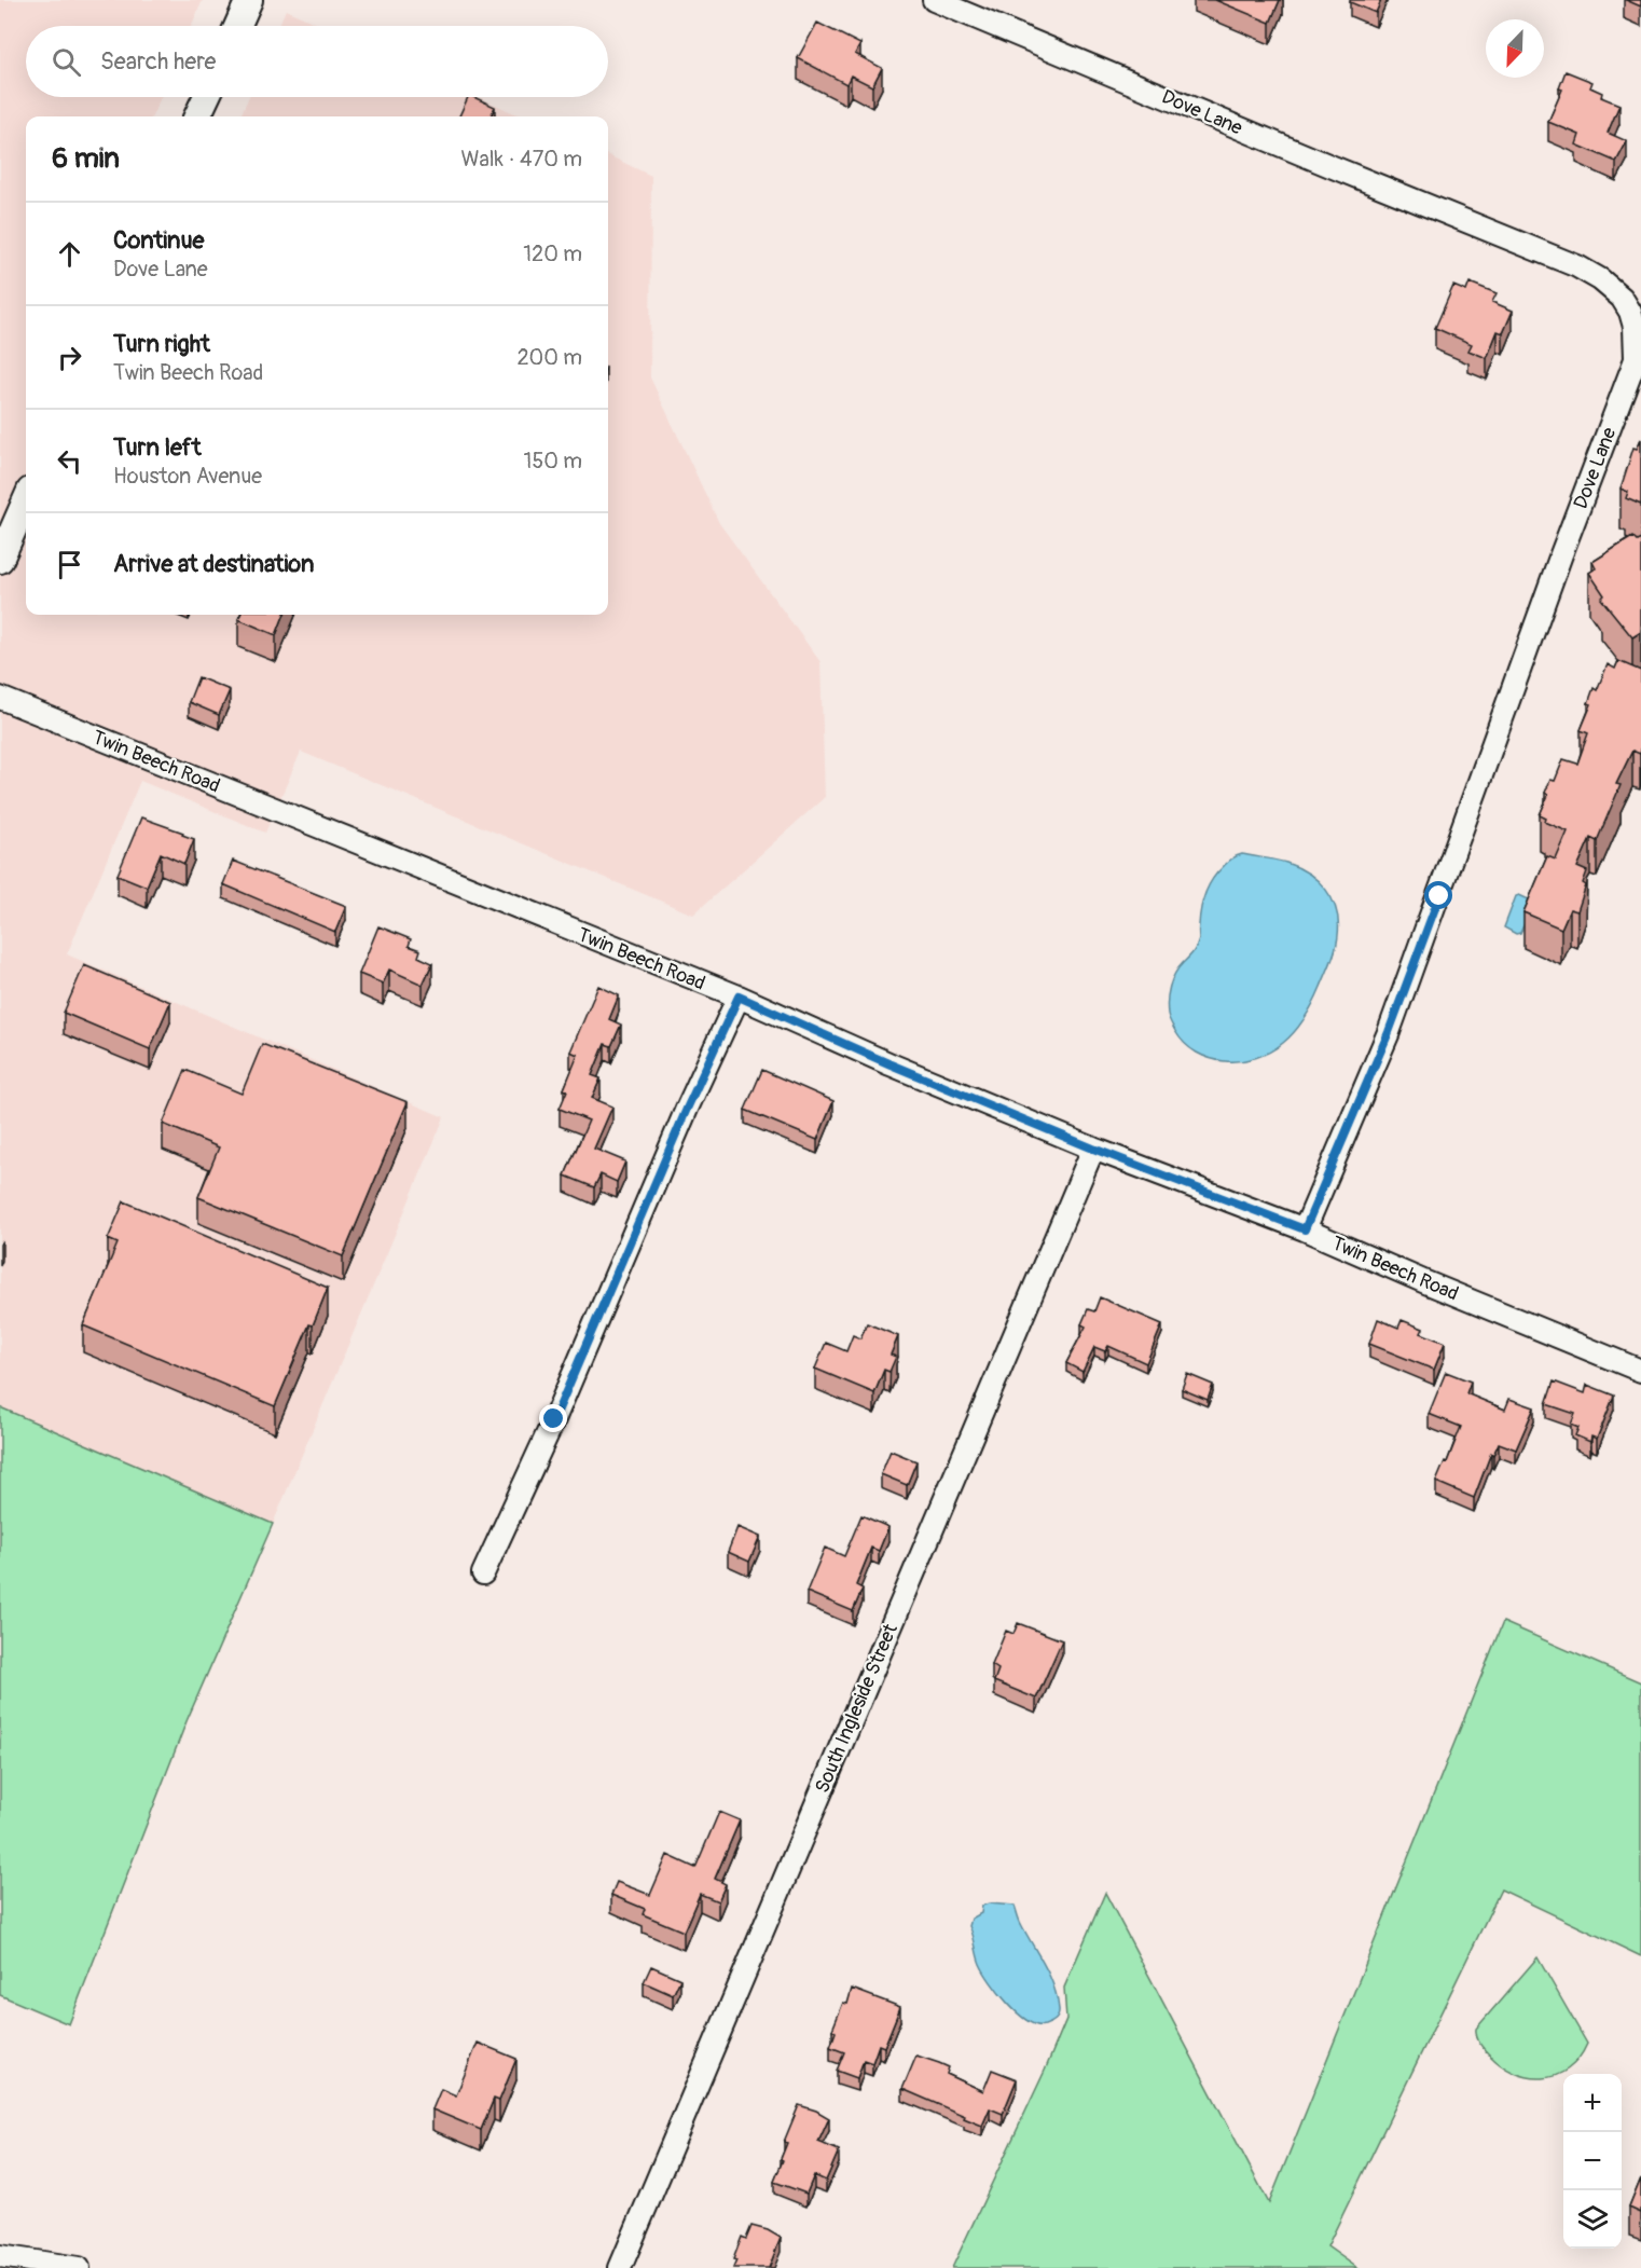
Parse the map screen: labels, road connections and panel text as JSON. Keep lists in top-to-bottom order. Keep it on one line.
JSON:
{"streets":{"street":["Dove Lane","Twin Beech Road","South Ingleside Street"]},"crossings":[["Dove Lane","Twin Beech Road"],["Twin Beech Road","South Ingleside Street"]],"north":"bottom left","page":{"search":"Search here","heading":["6 min","Walk · 470 m"],"list":[["Continue","Dove Lane","120 m"],["Turn right","Twin Beech Road","200 m"],["Turn left","Houston Avenue","150 m"],"Arrive at destination"],"map_buttons":["+","−"]}}
